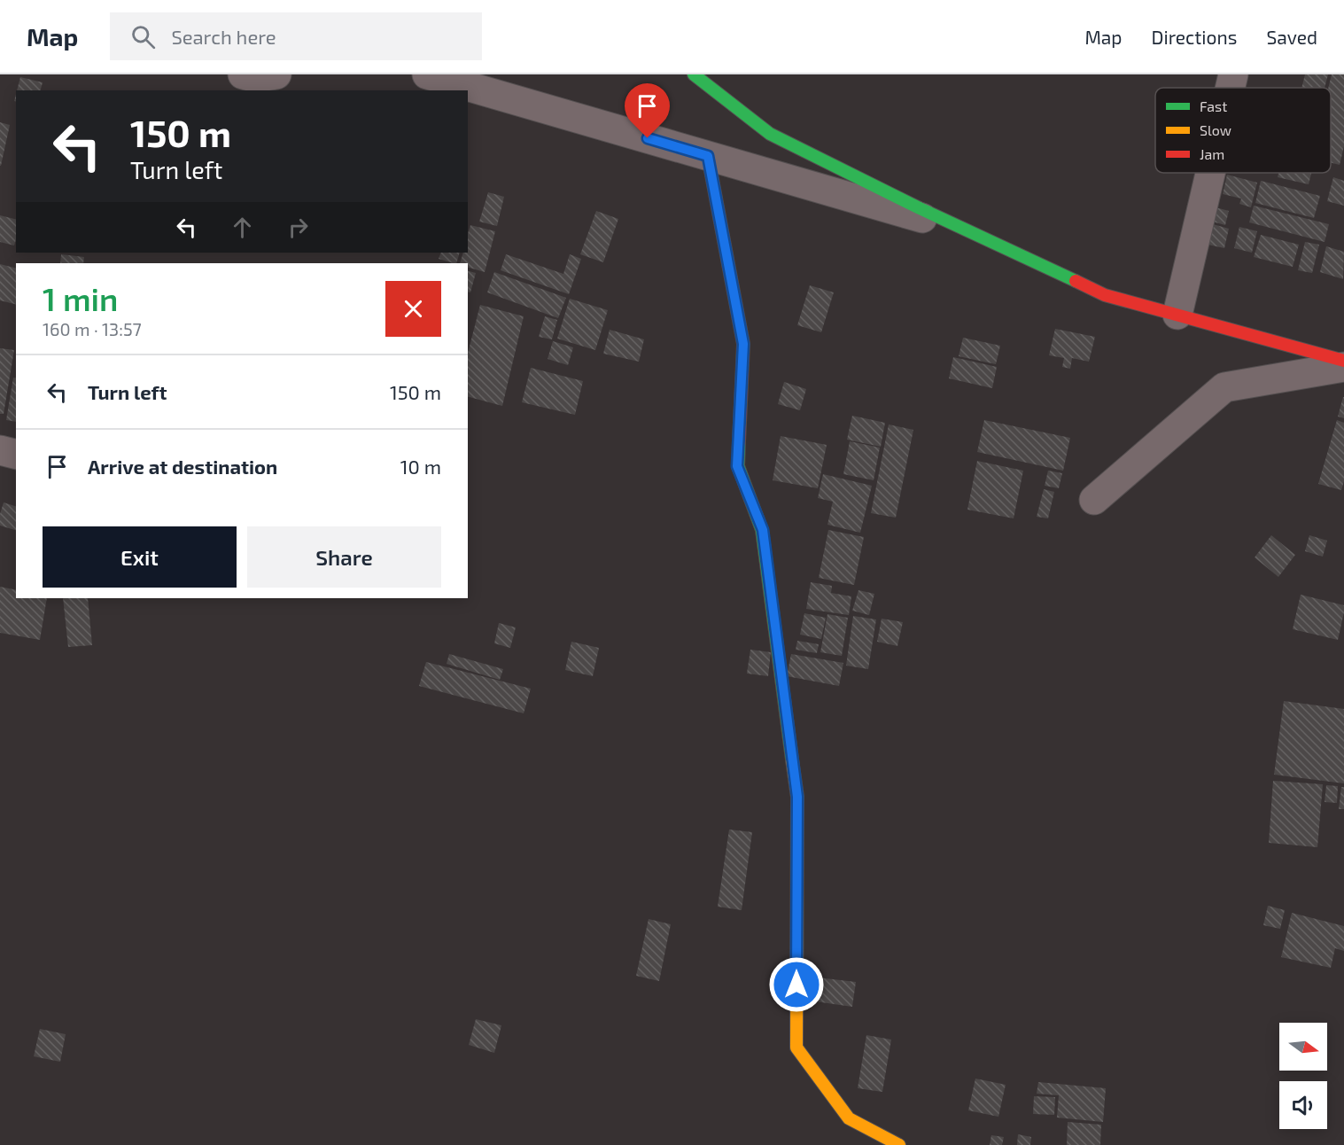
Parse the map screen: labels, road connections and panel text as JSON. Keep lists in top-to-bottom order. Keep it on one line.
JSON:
{"legend":["Fast","Slow","Jam"],"north":"right","page":{"header":"Map","search":"Search here","nav":["Map","Directions","Saved"],"turn":["150 m","Turn left"],"heading":["1 min","160 m · 13:57"],"list":[{"name":"Turn left","value":"150 m"},{"name":"Arrive at destination","value":"10 m"}],"buttons":["Exit","Share"]}}
